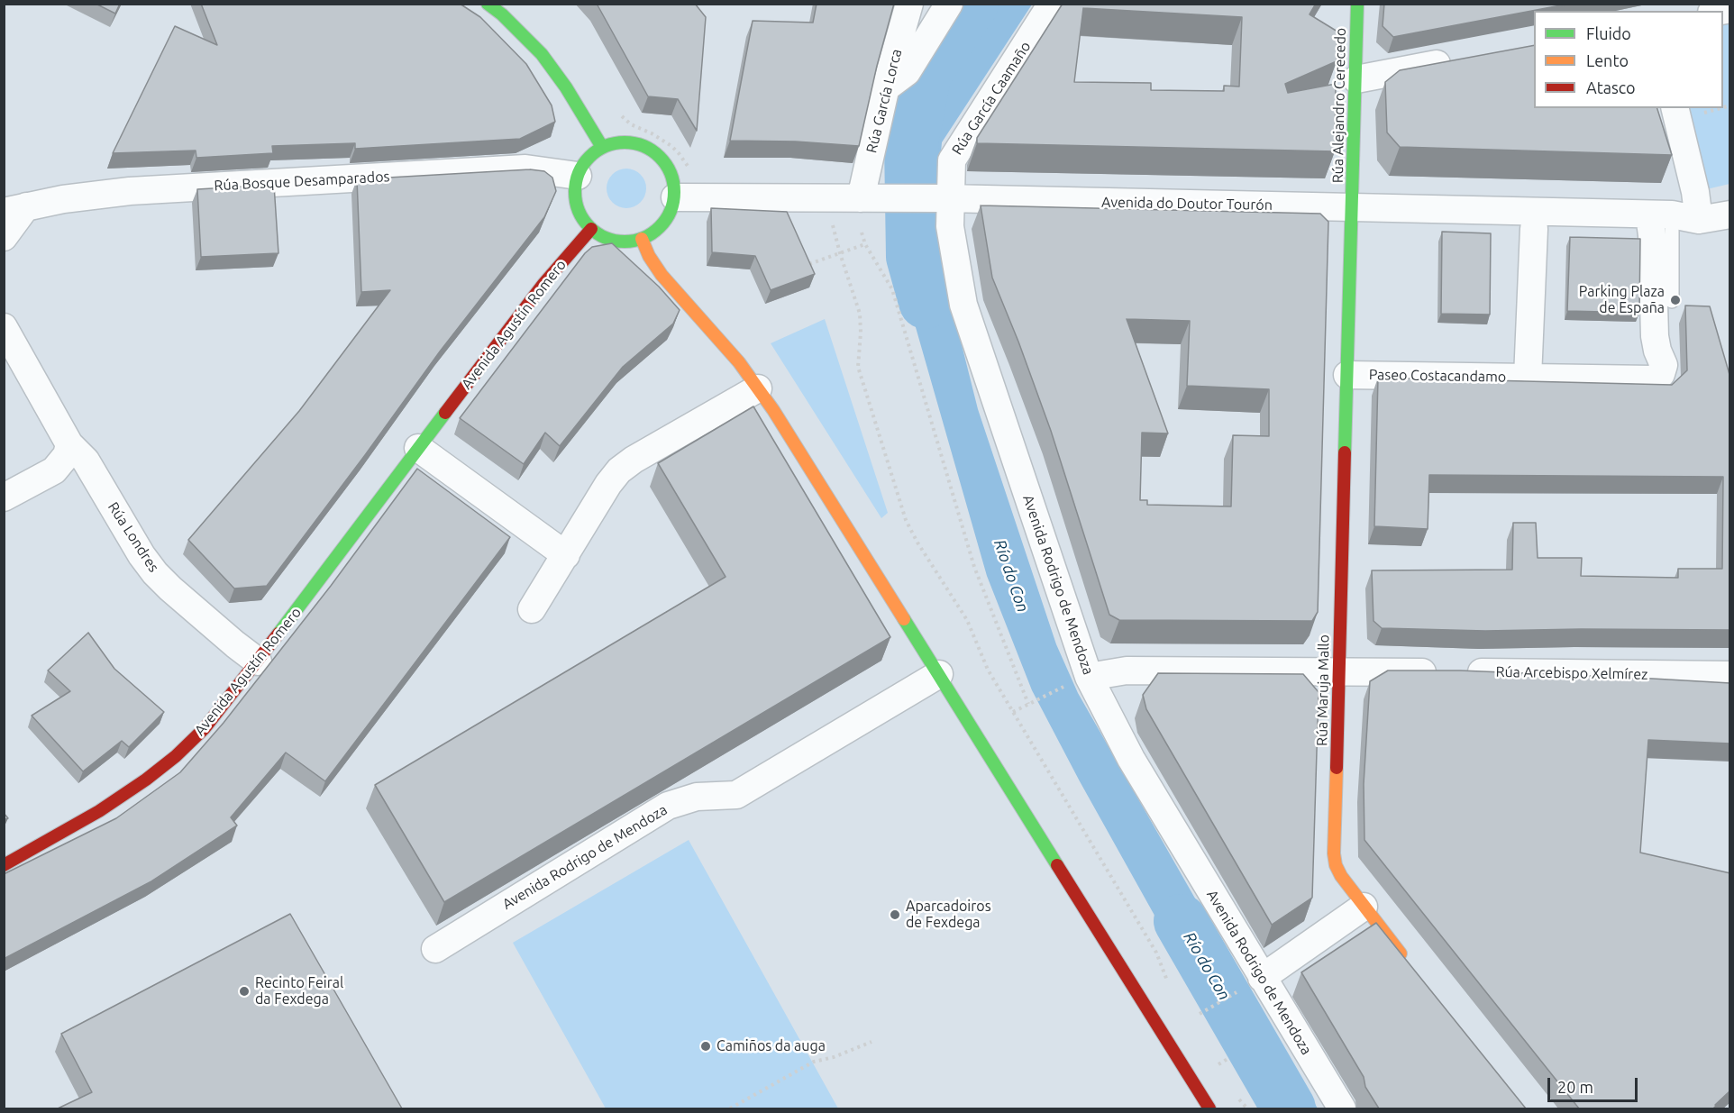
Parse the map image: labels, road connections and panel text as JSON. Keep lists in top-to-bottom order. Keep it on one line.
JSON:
{"streets":{"street":["Rúa García Caamaño","Rúa García Lorca","Rúa Alejandro Cerecedo","Rúa Bosque Desamparados","Avenida do Doutor Tourón","Avenida Agustín Romero","Paseo Costacandamo","Rúa Londres","Avenida Rodrigo de Mendoza","Rúa Arcebispo Xelmírez","Rúa Maruja Mallo"]},"crossings":[["Rúa García Caamaño","Avenida do Doutor Tourón"],["Rúa García Caamaño","Avenida Rodrigo de Mendoza"],["Rúa García Lorca","Avenida do Doutor Tourón"],["Rúa Alejandro Cerecedo","Avenida do Doutor Tourón"],["Rúa Alejandro Cerecedo","Rúa Maruja Mallo"],["Rúa Bosque Desamparados","Avenida do Doutor Tourón"],["Rúa Bosque Desamparados","Avenida Agustín Romero"],["Avenida do Doutor Tourón","Avenida Agustín Romero"],["Avenida do Doutor Tourón","Paseo Costacandamo"],["Avenida do Doutor Tourón","Avenida Rodrigo de Mendoza"],["Avenida do Doutor Tourón","Rúa Maruja Mallo"],["Avenida Agustín Romero","Rúa Londres"],["Paseo Costacandamo","Rúa Maruja Mallo"],["Avenida Rodrigo de Mendoza","Rúa Arcebispo Xelmírez"],["Rúa Arcebispo Xelmírez","Rúa Maruja Mallo"]],"water":["Río do Con"],"places":["Parking Plaza de España","Aparcadoiros de Fexdega","Recinto Feiral da Fexdega","Camiños da auga"],"legend":["Fluido","Lento","Atasco"],"scale_bar":"20 m"}
